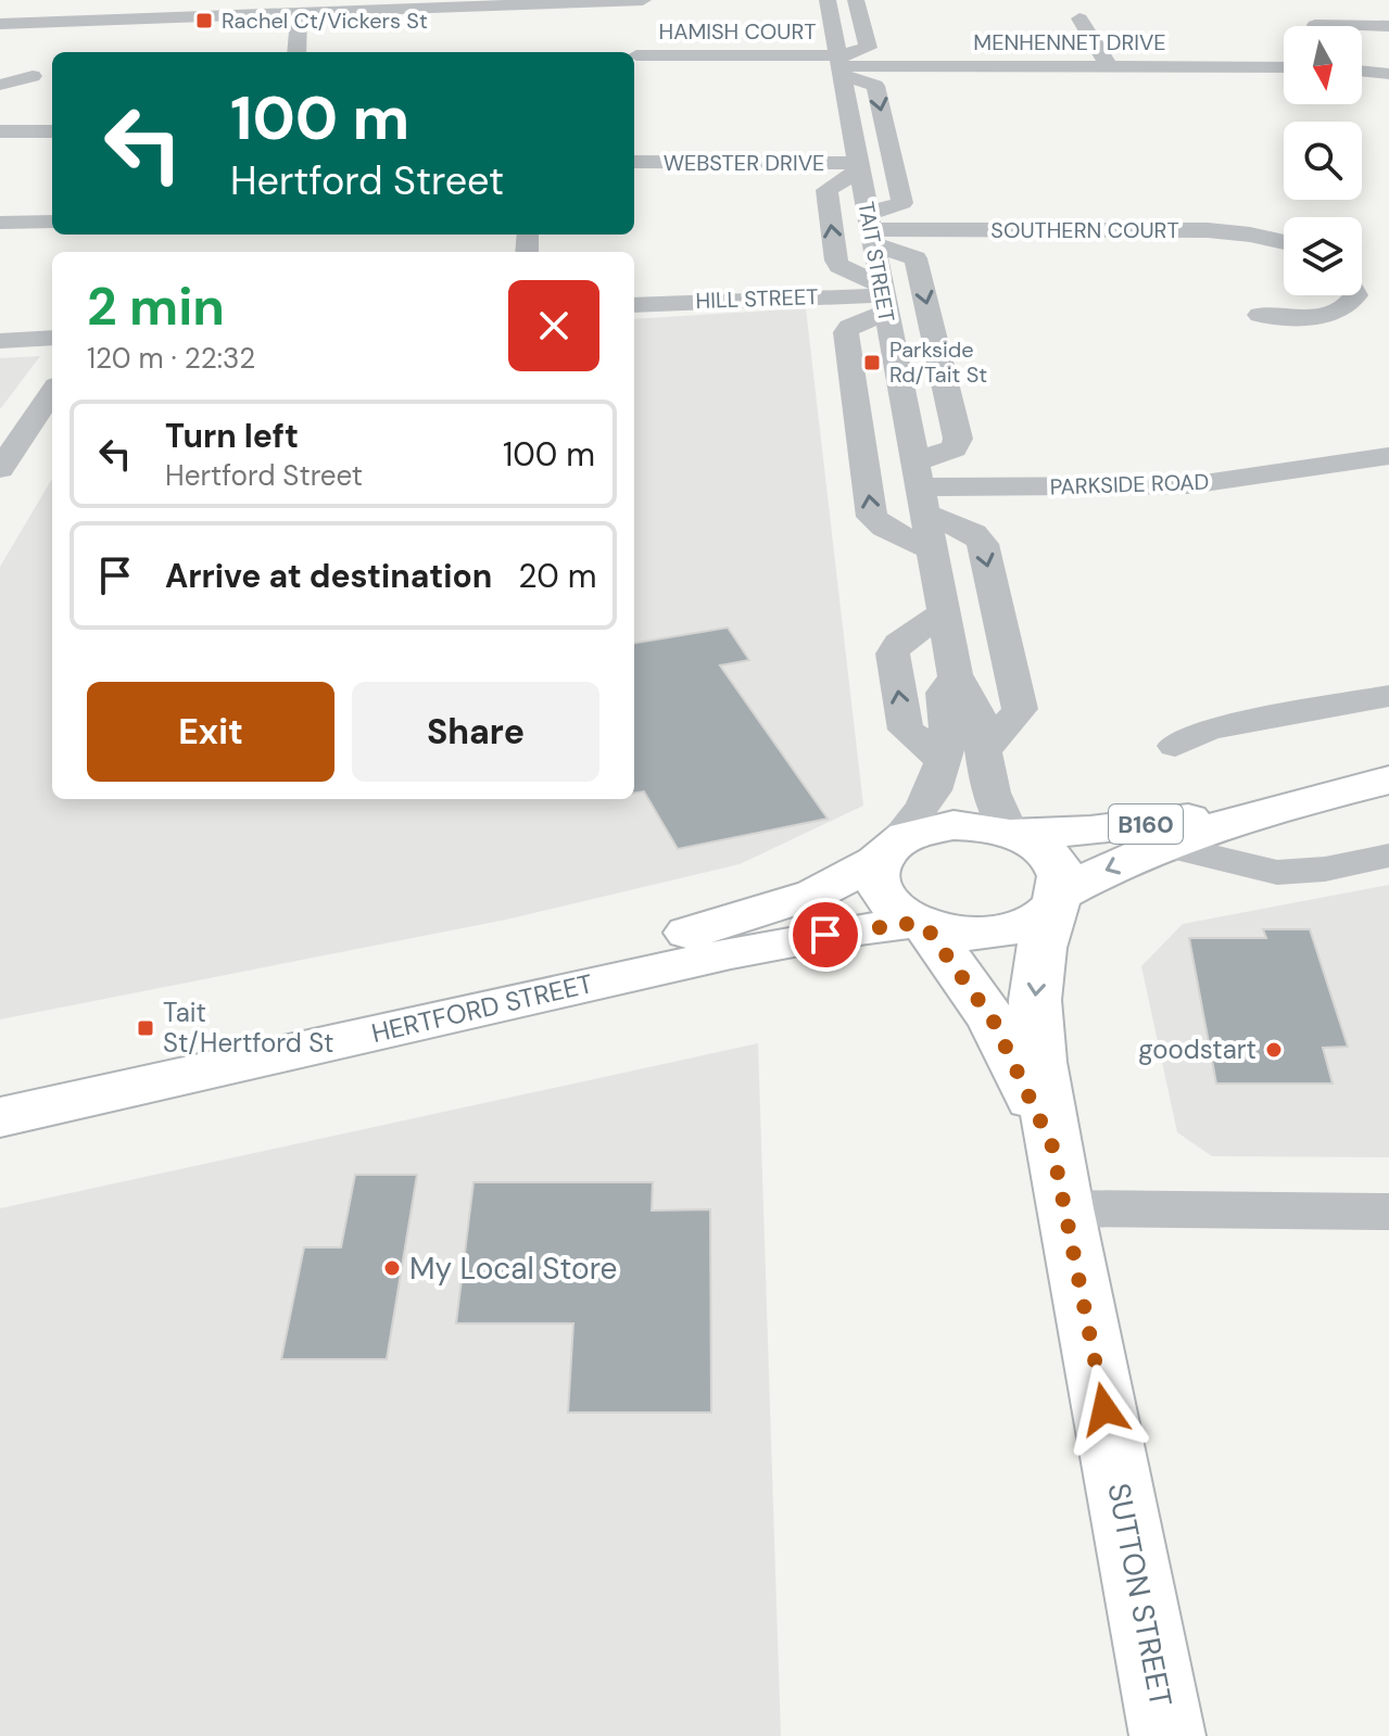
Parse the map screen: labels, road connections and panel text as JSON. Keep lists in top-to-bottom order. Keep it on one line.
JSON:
{"streets":{"main road":["B160","HERTFORD STREET","SUTTON STREET"],"street":["HAMISH COURT","MENHENNET DRIVE","WEBSTER DRIVE","SOUTHERN COURT","TAIT STREET","HILL STREET","PARKSIDE ROAD"]},"crossings":[["HAMISH COURT","MENHENNET DRIVE"],["HAMISH COURT","TAIT STREET"],["MENHENNET DRIVE","TAIT STREET"],["WEBSTER DRIVE","TAIT STREET"],["SOUTHERN COURT","TAIT STREET"],["TAIT STREET","HILL STREET"],["TAIT STREET","PARKSIDE ROAD"],["TAIT STREET","B160"],["TAIT STREET","HERTFORD STREET"],["TAIT STREET","SUTTON STREET"],["B160","HERTFORD STREET"],["B160","SUTTON STREET"],["HERTFORD STREET","SUTTON STREET"]],"places":{"transit":["Rachel Ct/Vickers St","Parkside Rd/Tait St","Tait St/Hertford St"],"other":["goodstart","My Local Store"]},"north":"bottom","page":{"turn":["100 m","Hertford Street"],"heading":["2 min","120 m · 22:32"],"list":[{"name":"Turn left","note":"Hertford Street","value":"100 m"},{"name":"Arrive at destination","value":"20 m"}],"buttons":["Exit","Share"]}}
